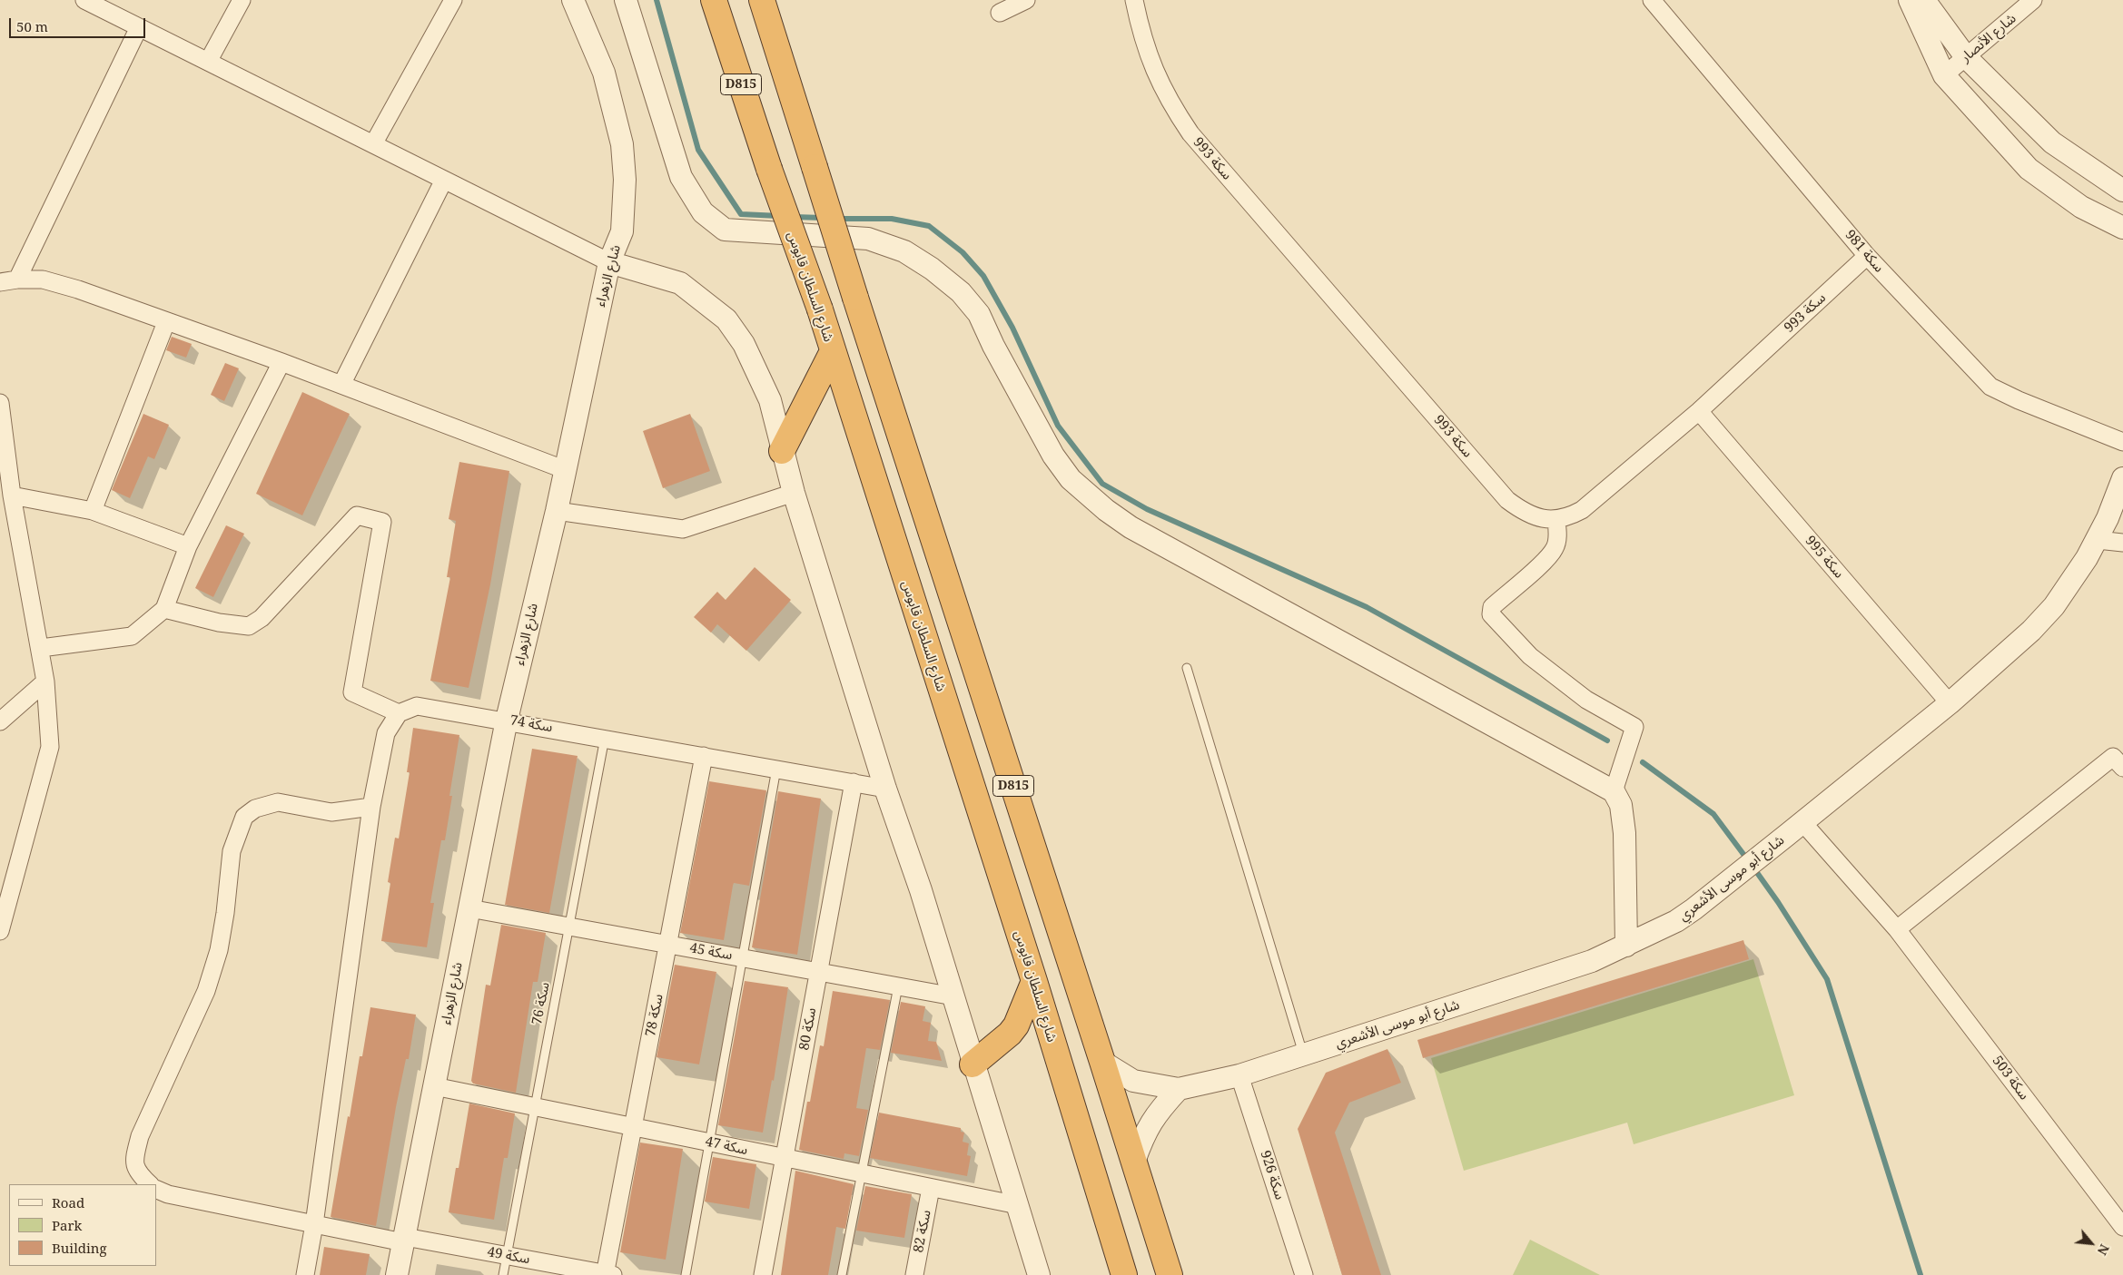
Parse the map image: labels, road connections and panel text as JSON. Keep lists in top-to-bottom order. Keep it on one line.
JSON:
{"streets":{"highway":["D815","شارع السلطان قابوس"],"street":["شارع الأنصار","سكة 993","سكة 981","شارع الزهراء","سكة 995","سكة 74","شارع أبو موسى الأشعري","سكة 45","سكة 78","سكة 80","سكة 503","سكة 47","سكة 926","سكة 82","سكة 49"],"lane":["سكة 76"]},"crossings":[["D815","شارع أبو موسى الأشعري"],["سكة 993","سكة 981"],["سكة 993","سكة 995"],["شارع الزهراء","سكة 74"],["شارع الزهراء","سكة 45"],["شارع الزهراء","سكة 47"],["شارع الزهراء","سكة 49"],["سكة 995","شارع أبو موسى الأشعري"],["سكة 74","سكة 76"],["سكة 74","سكة 78"],["سكة 74","سكة 80"],["شارع أبو موسى الأشعري","سكة 503"],["شارع أبو موسى الأشعري","سكة 926"],["سكة 45","سكة 76"],["سكة 45","سكة 78"],["سكة 45","سكة 80"],["سكة 76","سكة 47"],["سكة 76","سكة 49"],["سكة 78","سكة 47"],["سكة 78","سكة 49"],["سكة 80","سكة 47"],["سكة 47","سكة 82"]],"legend":["Road","Park","Building"],"scale_bar":"50 m","north":"bottom right"}
